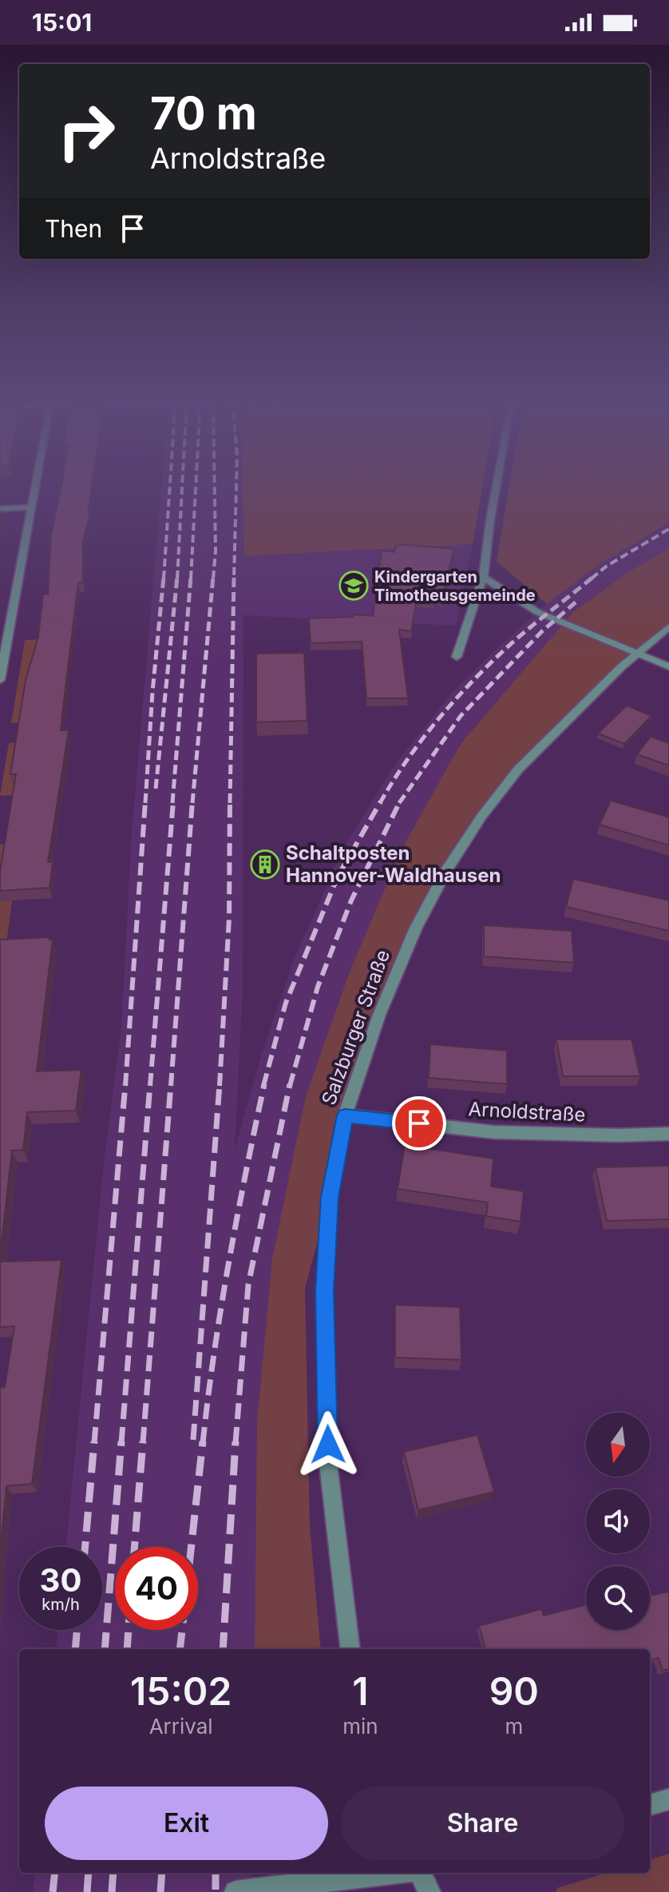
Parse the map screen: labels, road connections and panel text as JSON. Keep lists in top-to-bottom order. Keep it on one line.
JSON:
{"streets":{"street":["Salzburger Straße","Arnoldstraße"]},"crossings":[["Salzburger Straße","Arnoldstraße"]],"places":{"school or university":["Kindergarten Timotheusgemeinde"],"building":["Schaltposten Hannover-Waldhausen"]},"north":"bottom","page":{"status":"15:01","turn":["70 m","Arnoldstraße"],"then":"Then","speed":"30 km/h","limit":"40","eta":["15:02","Arrival","1","min","90","m"],"buttons":["Exit","Share"]}}
